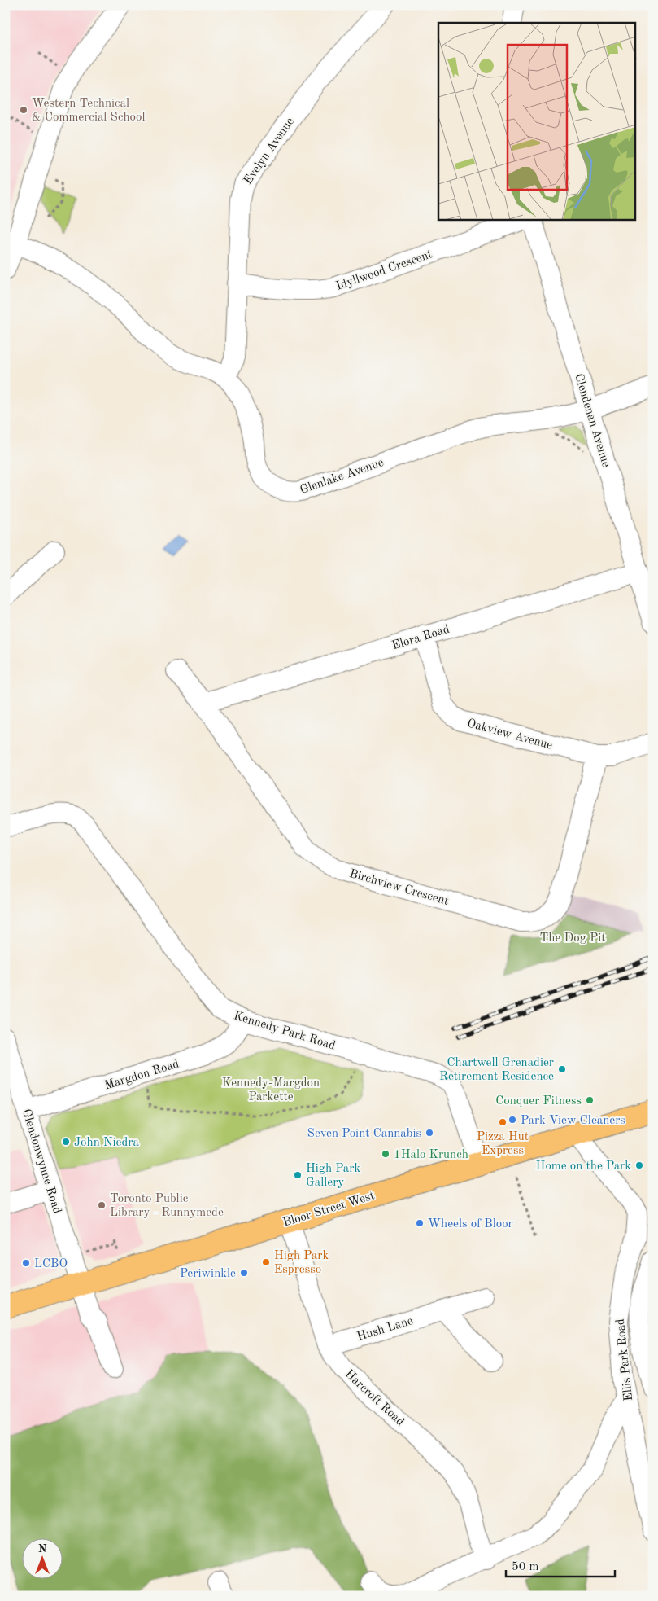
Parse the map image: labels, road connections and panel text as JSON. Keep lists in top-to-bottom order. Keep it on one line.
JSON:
{"streets":{"main road":["Bloor Street West"],"street":["Evelyn Avenue","Idyllwood Crescent","Clendenan Avenue","Glenlake Avenue","Elora Road","Oakview Avenue","Birchview Crescent","Kennedy Park Road","Margdon Road","Glendonwynne Road","Hush Lane","Ellis Park Road","Harcroft Road"]},"crossings":[["Evelyn Avenue","Idyllwood Crescent"],["Evelyn Avenue","Glenlake Avenue"],["Clendenan Avenue","Glenlake Avenue"],["Clendenan Avenue","Elora Road"],["Elora Road","Oakview Avenue"],["Elora Road","Birchview Crescent"],["Oakview Avenue","Birchview Crescent"],["Kennedy Park Road","Margdon Road"],["Kennedy Park Road","Bloor Street West"],["Margdon Road","Glendonwynne Road"],["Glendonwynne Road","Bloor Street West"],["Bloor Street West","Harcroft Road"],["Hush Lane","Harcroft Road"]],"parks":["The Dog Pit","Kennedy-Margdon Parkette"],"places":["Western Technical & Commercial School","Chartwell Grenadier Retirement Residence","Conquer Fitness","Park View Cleaners","Pizza Hut Express","Seven Point Cannabis","John Niedra","1Halo Krunch","Home on the Park","High Park Gallery","Toronto Public Library - Runnymede","Wheels of Bloor","High Park Espresso","LCBO","Periwinkle"],"scale_bar":"50 m","north":"top"}
